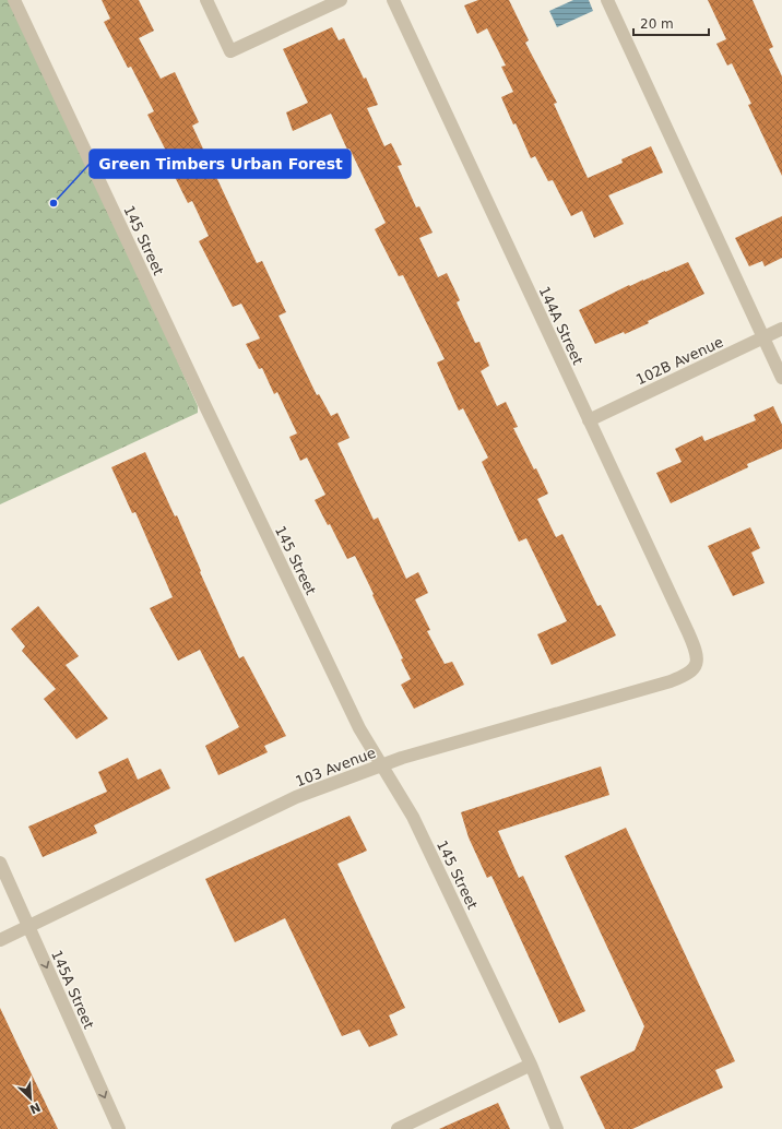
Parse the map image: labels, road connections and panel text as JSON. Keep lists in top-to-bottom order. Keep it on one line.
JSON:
{"streets":{"street":["145 Street","144A Street","102B Avenue","103 Avenue","145A Street"]},"crossings":[["145 Street","103 Avenue"],["144A Street","102B Avenue"],["144A Street","103 Avenue"],["103 Avenue","145A Street"]],"one_way":["145A Street"],"places":["Green Timbers Urban Forest"],"scale_bar":"20 m","north":"bottom right"}
